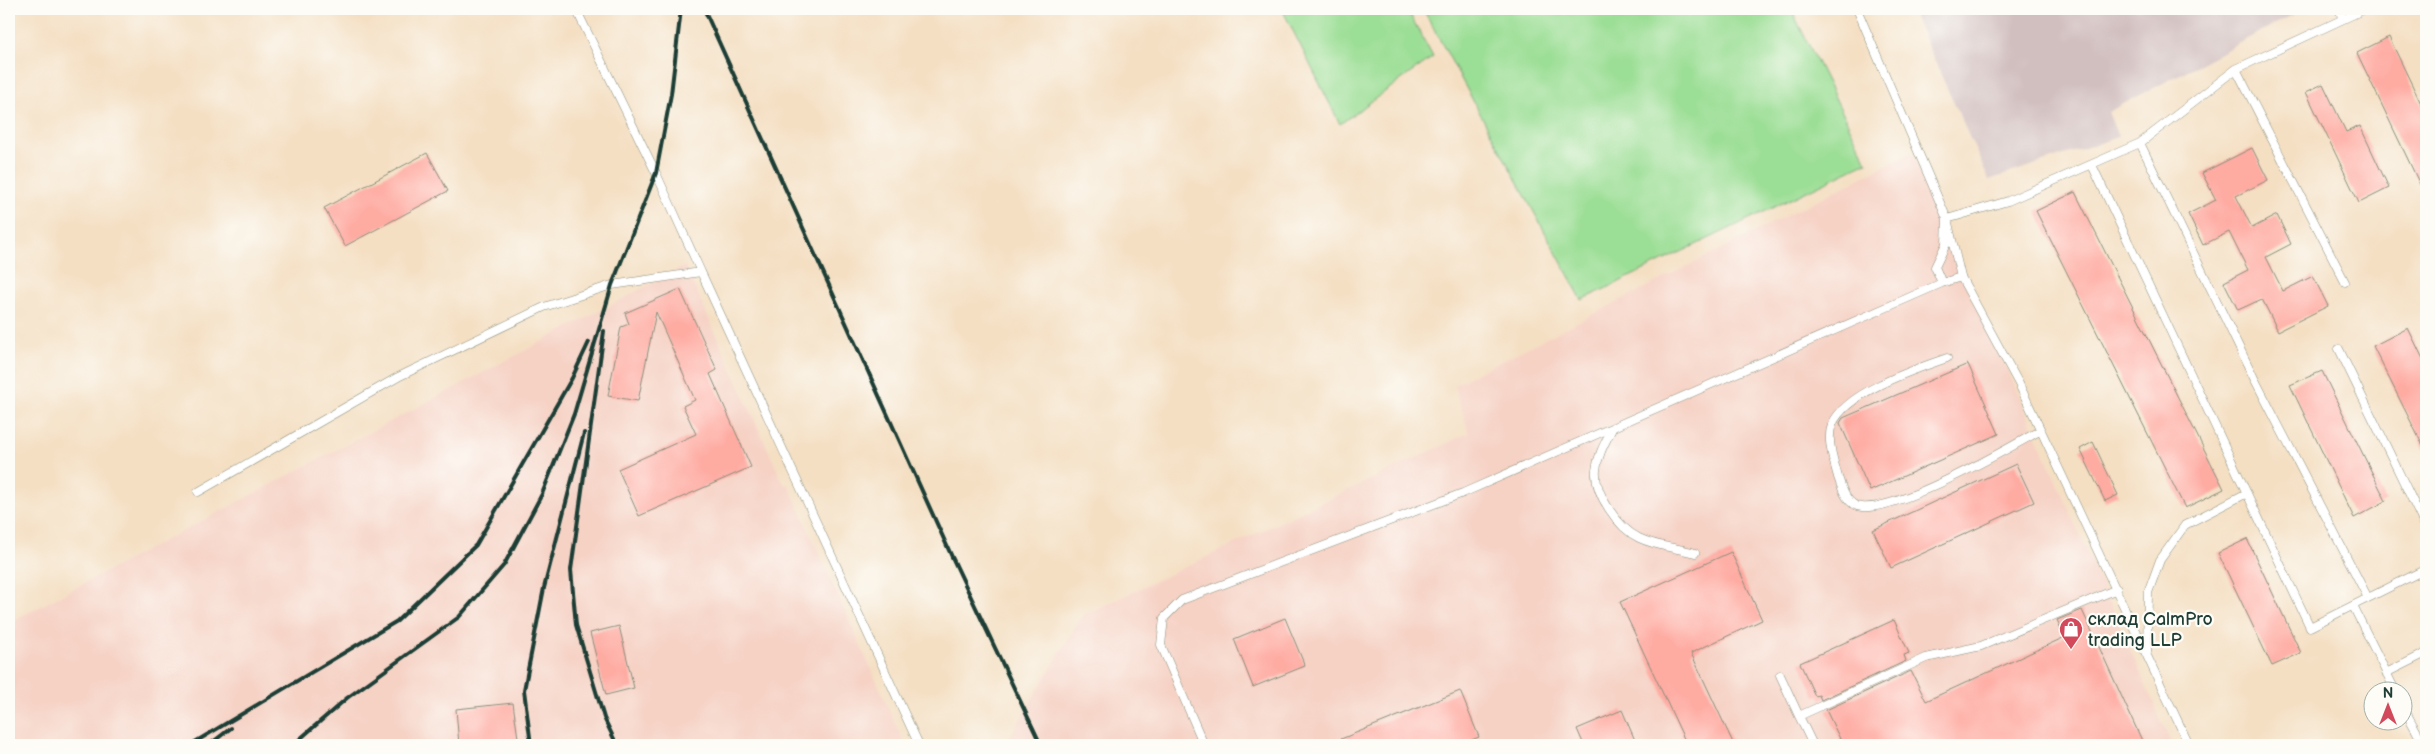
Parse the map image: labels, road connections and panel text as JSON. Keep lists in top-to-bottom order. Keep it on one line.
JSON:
{"places":{"shop":["склад CalmPro trading LLP"]},"north":"top"}
